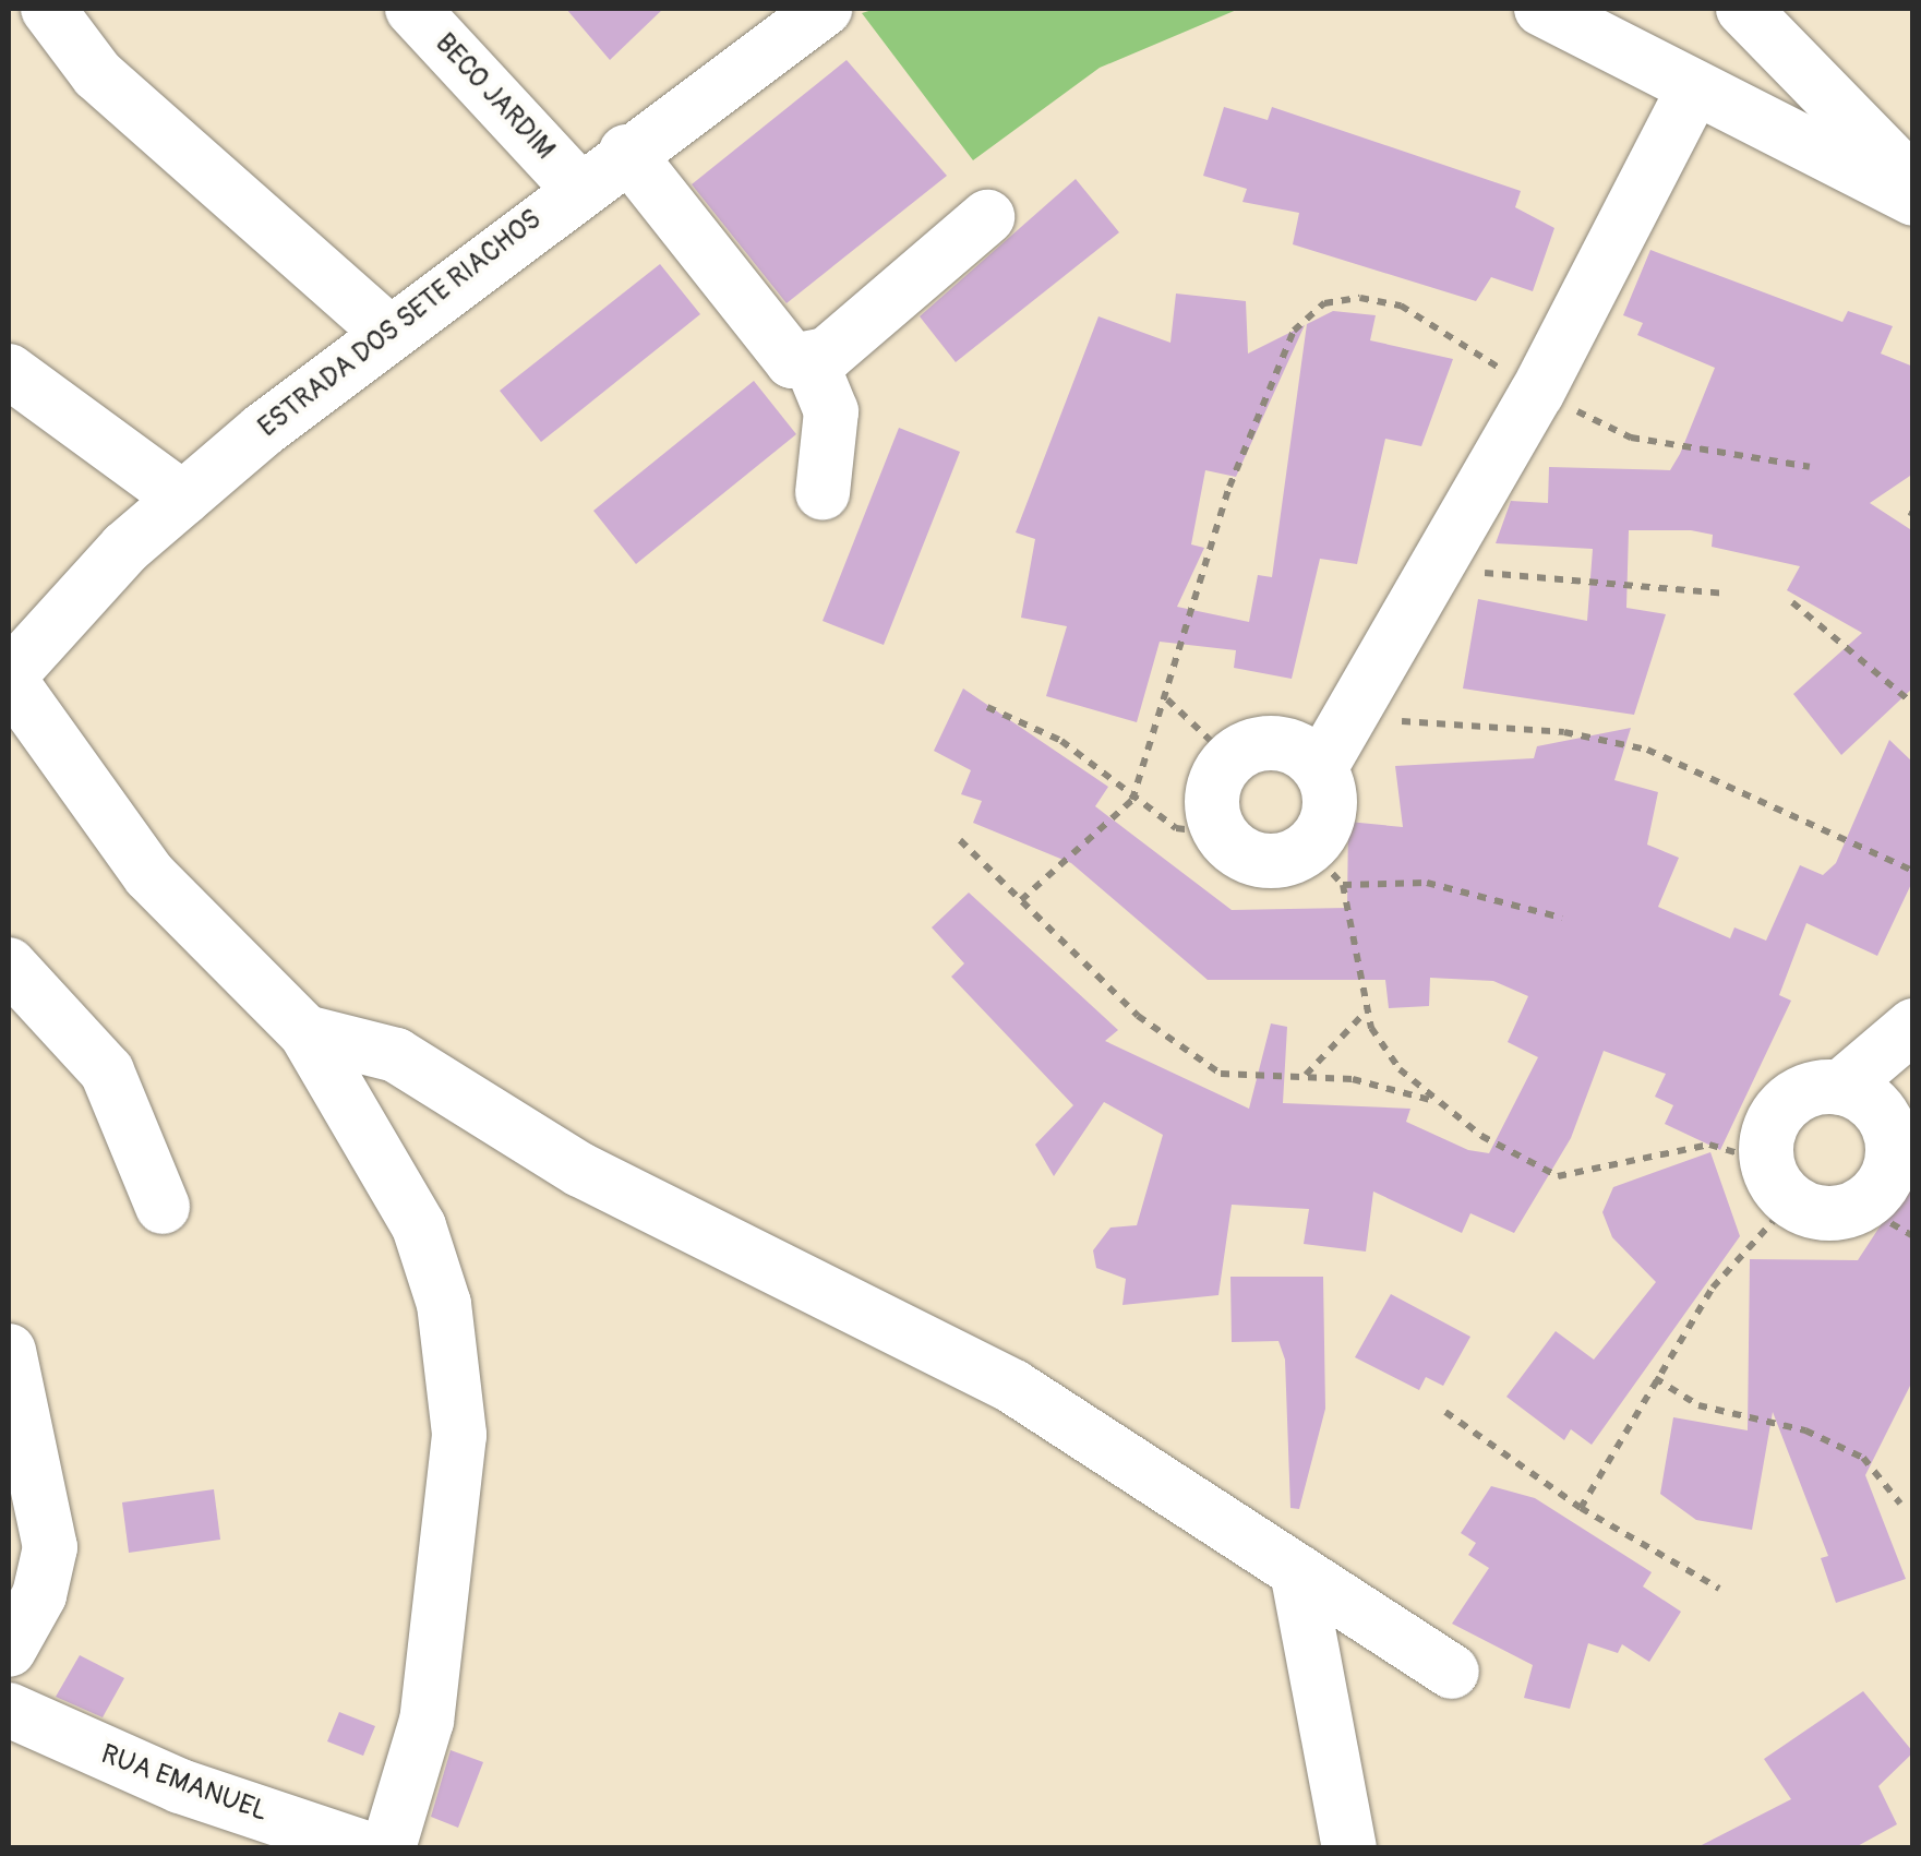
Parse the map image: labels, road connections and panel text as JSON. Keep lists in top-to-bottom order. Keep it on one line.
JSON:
{"streets":{"street":["BECO JARDIM","ESTRADA DOS SETE RIACHOS","RUA EMANUEL"]},"crossings":[["BECO JARDIM","ESTRADA DOS SETE RIACHOS"]]}
